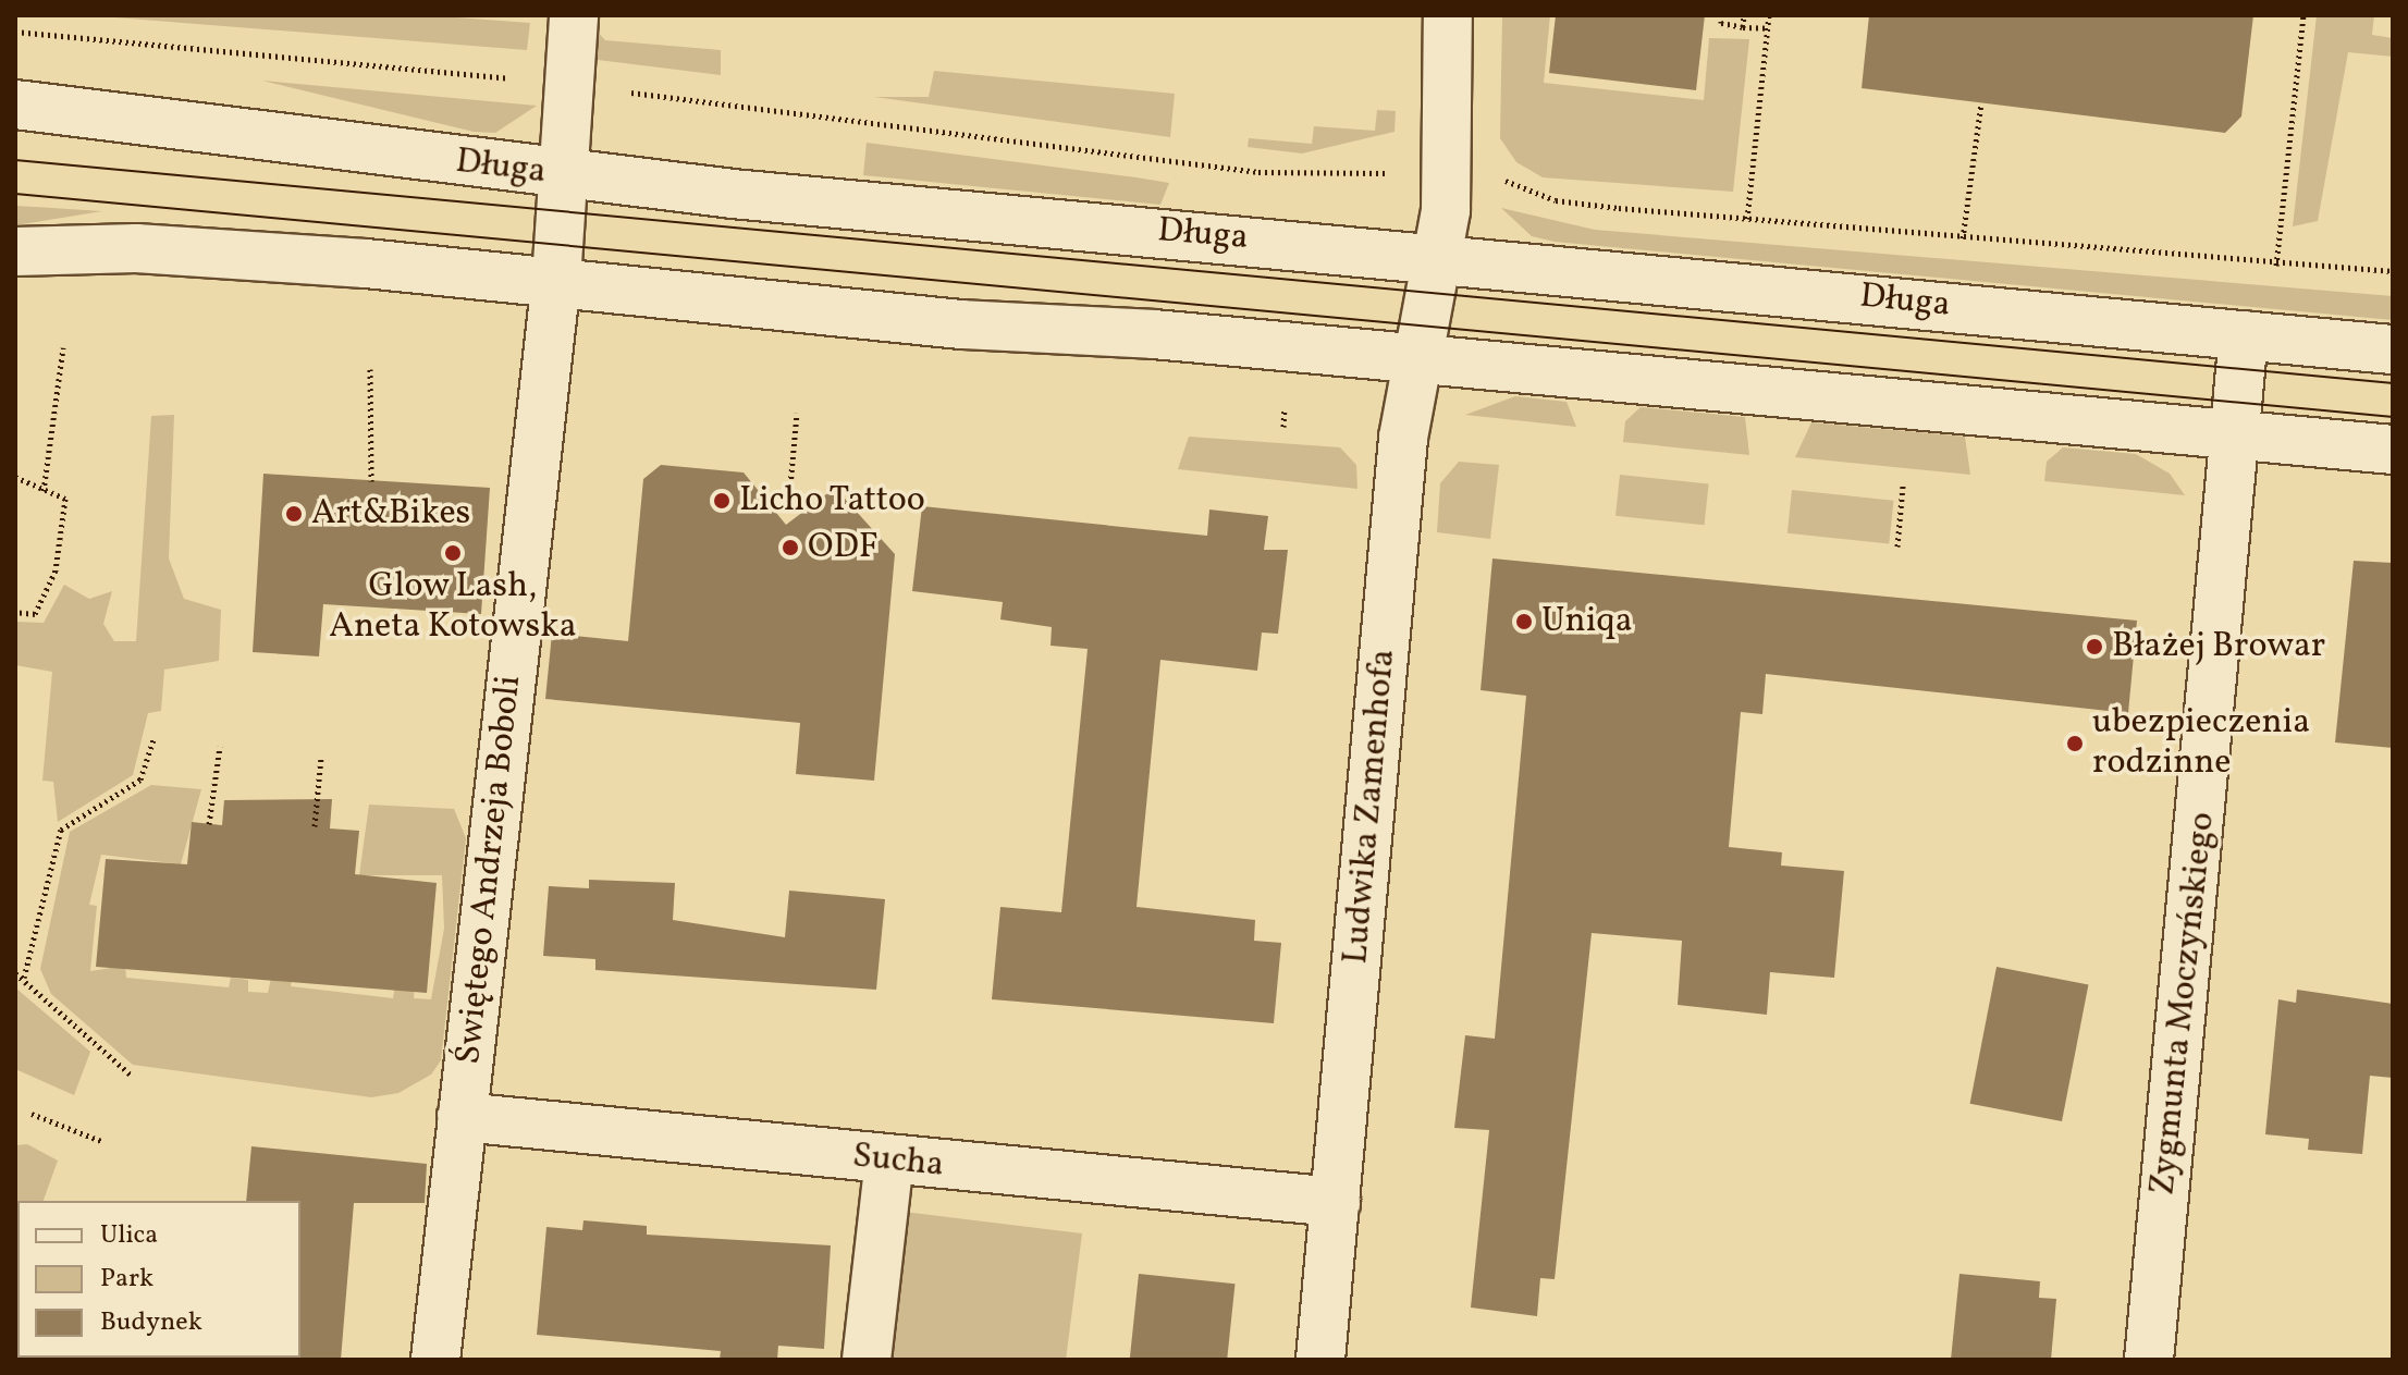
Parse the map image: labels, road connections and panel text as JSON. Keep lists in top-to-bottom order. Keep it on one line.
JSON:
{"streets":{"street":["Długa","Ludwika Zamenhofa","Świętego Andrzeja Boboli","Zygmunta Moczyńskiego","Sucha"]},"crossings":[["Długa","Ludwika Zamenhofa"],["Długa","Świętego Andrzeja Boboli"],["Długa","Zygmunta Moczyńskiego"],["Ludwika Zamenhofa","Sucha"],["Świętego Andrzeja Boboli","Sucha"]],"places":["Licho Tattoo","Art&Bikes","ODF","Glow Lash, Aneta Kotowska","Uniqa","Błażej Browar","ubezpieczenia rodzinne"],"legend":["Ulica","Park","Budynek"]}
